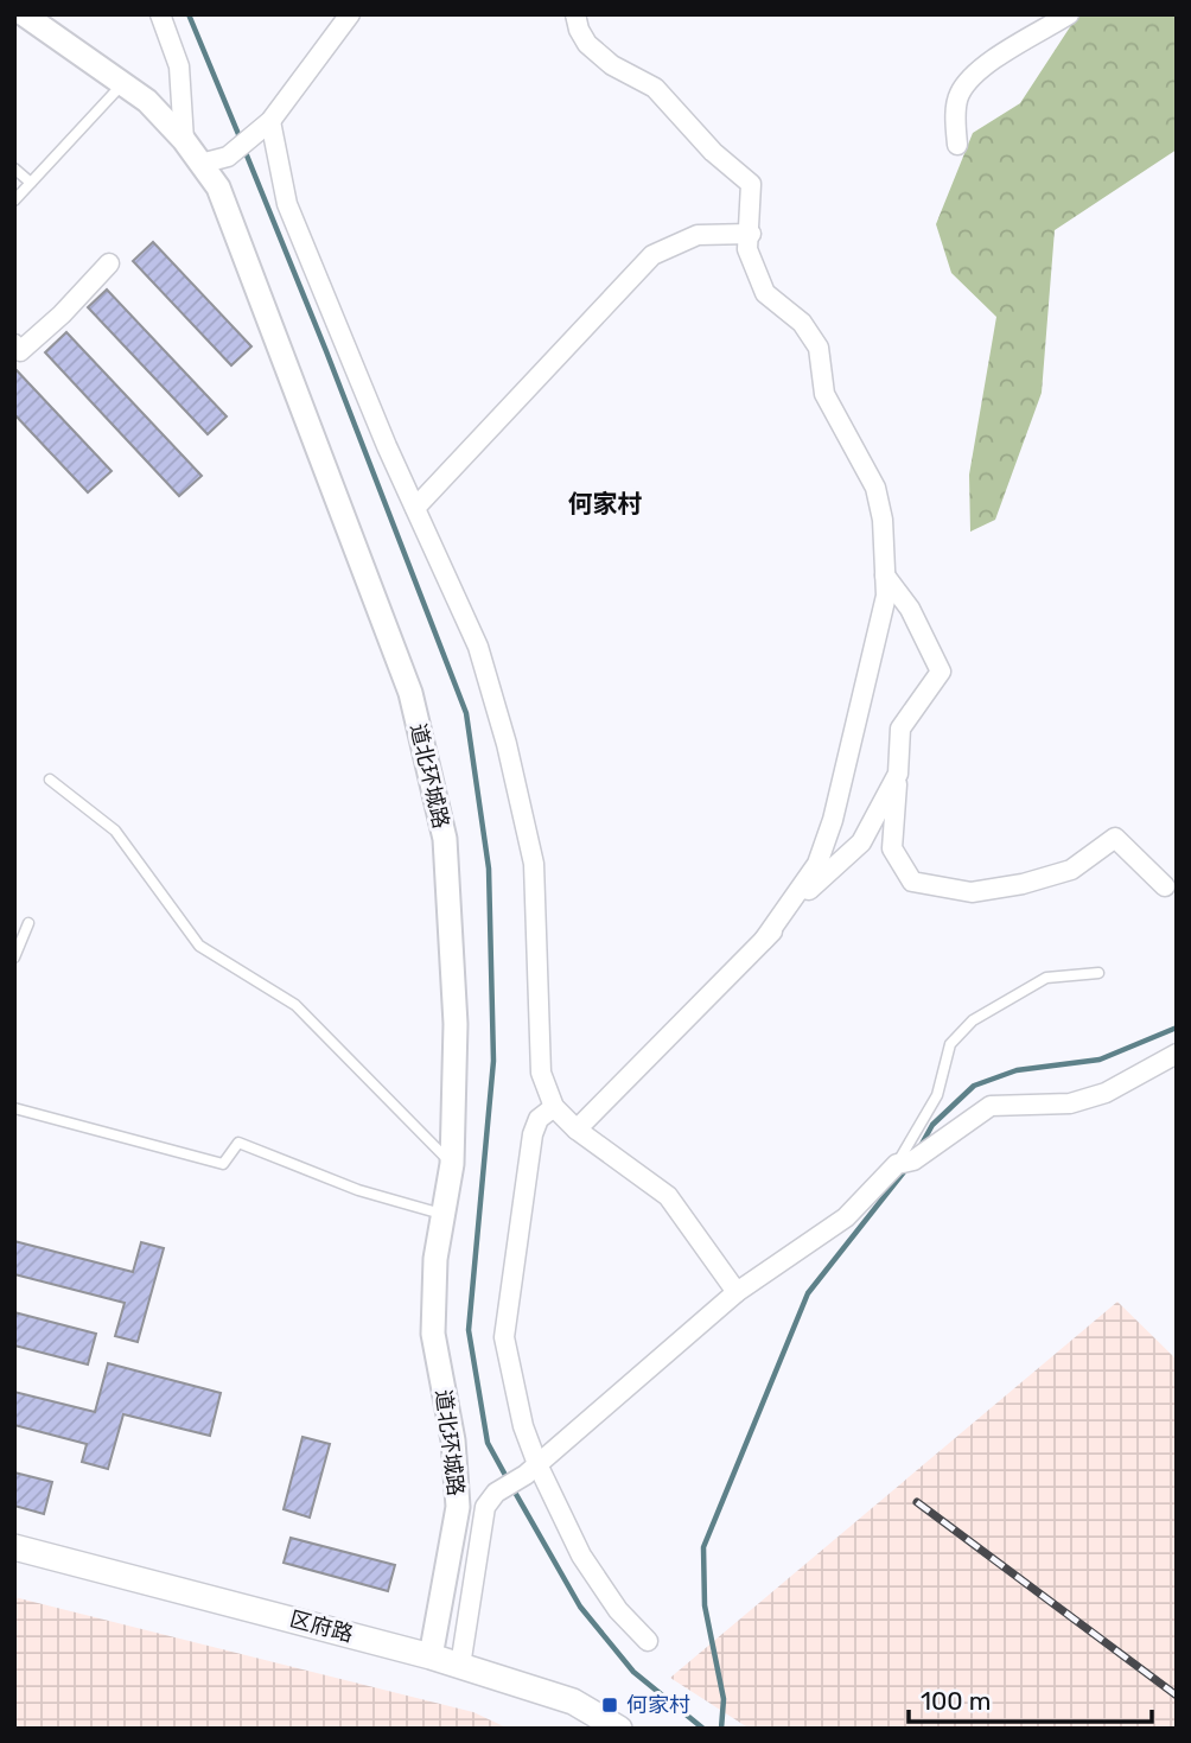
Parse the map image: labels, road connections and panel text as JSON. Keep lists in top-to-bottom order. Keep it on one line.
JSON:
{"streets":{"main road":["区府路"],"street":["道北环城路"]},"crossings":[["道北环城路","区府路"]],"districts":["何家村"],"places":{"transit":["何家村"]},"scale_bar":"100 m"}
